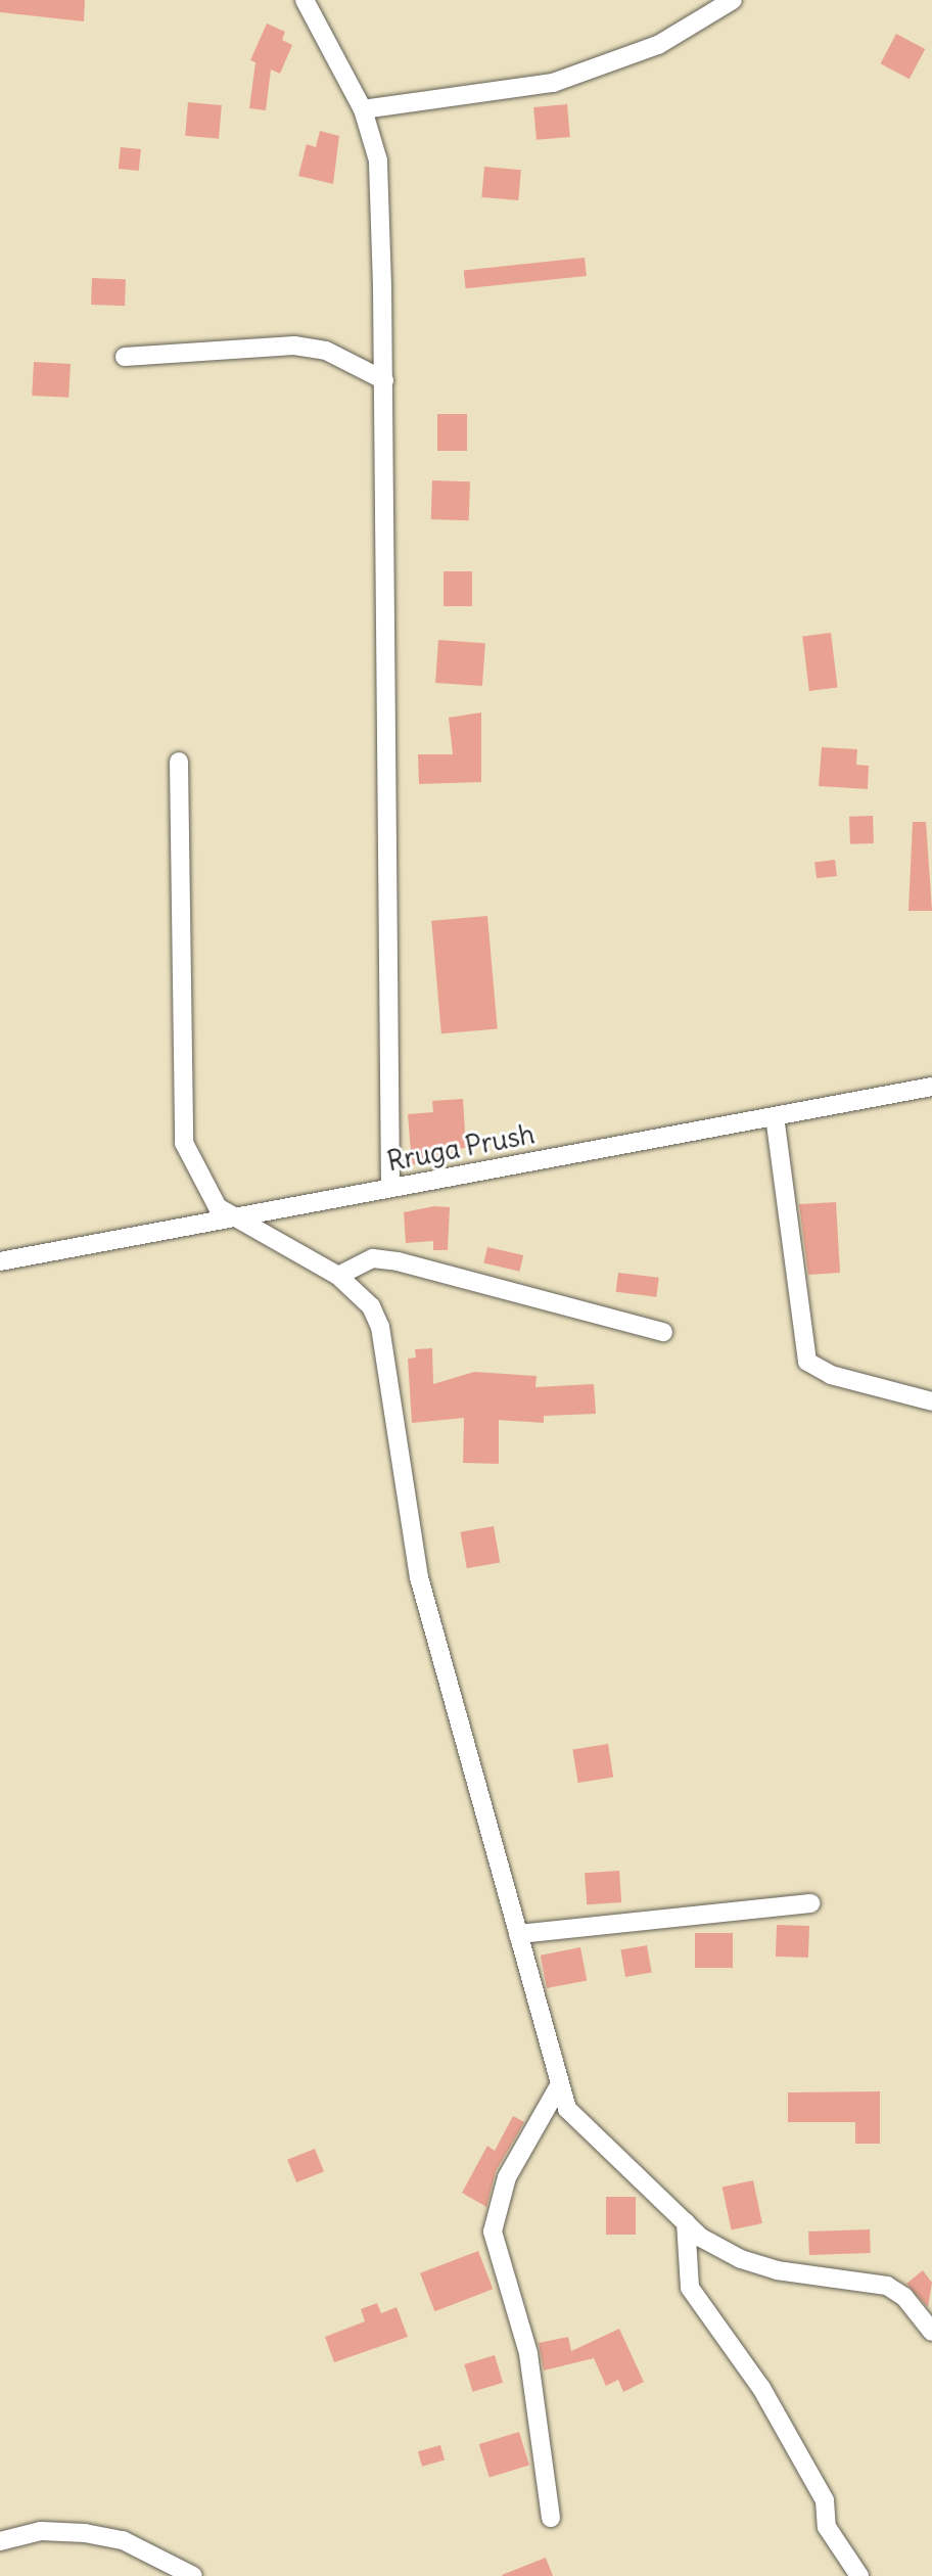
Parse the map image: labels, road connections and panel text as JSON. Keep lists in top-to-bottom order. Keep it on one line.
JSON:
{"streets":{"street":["Rruga Prush"]}}
